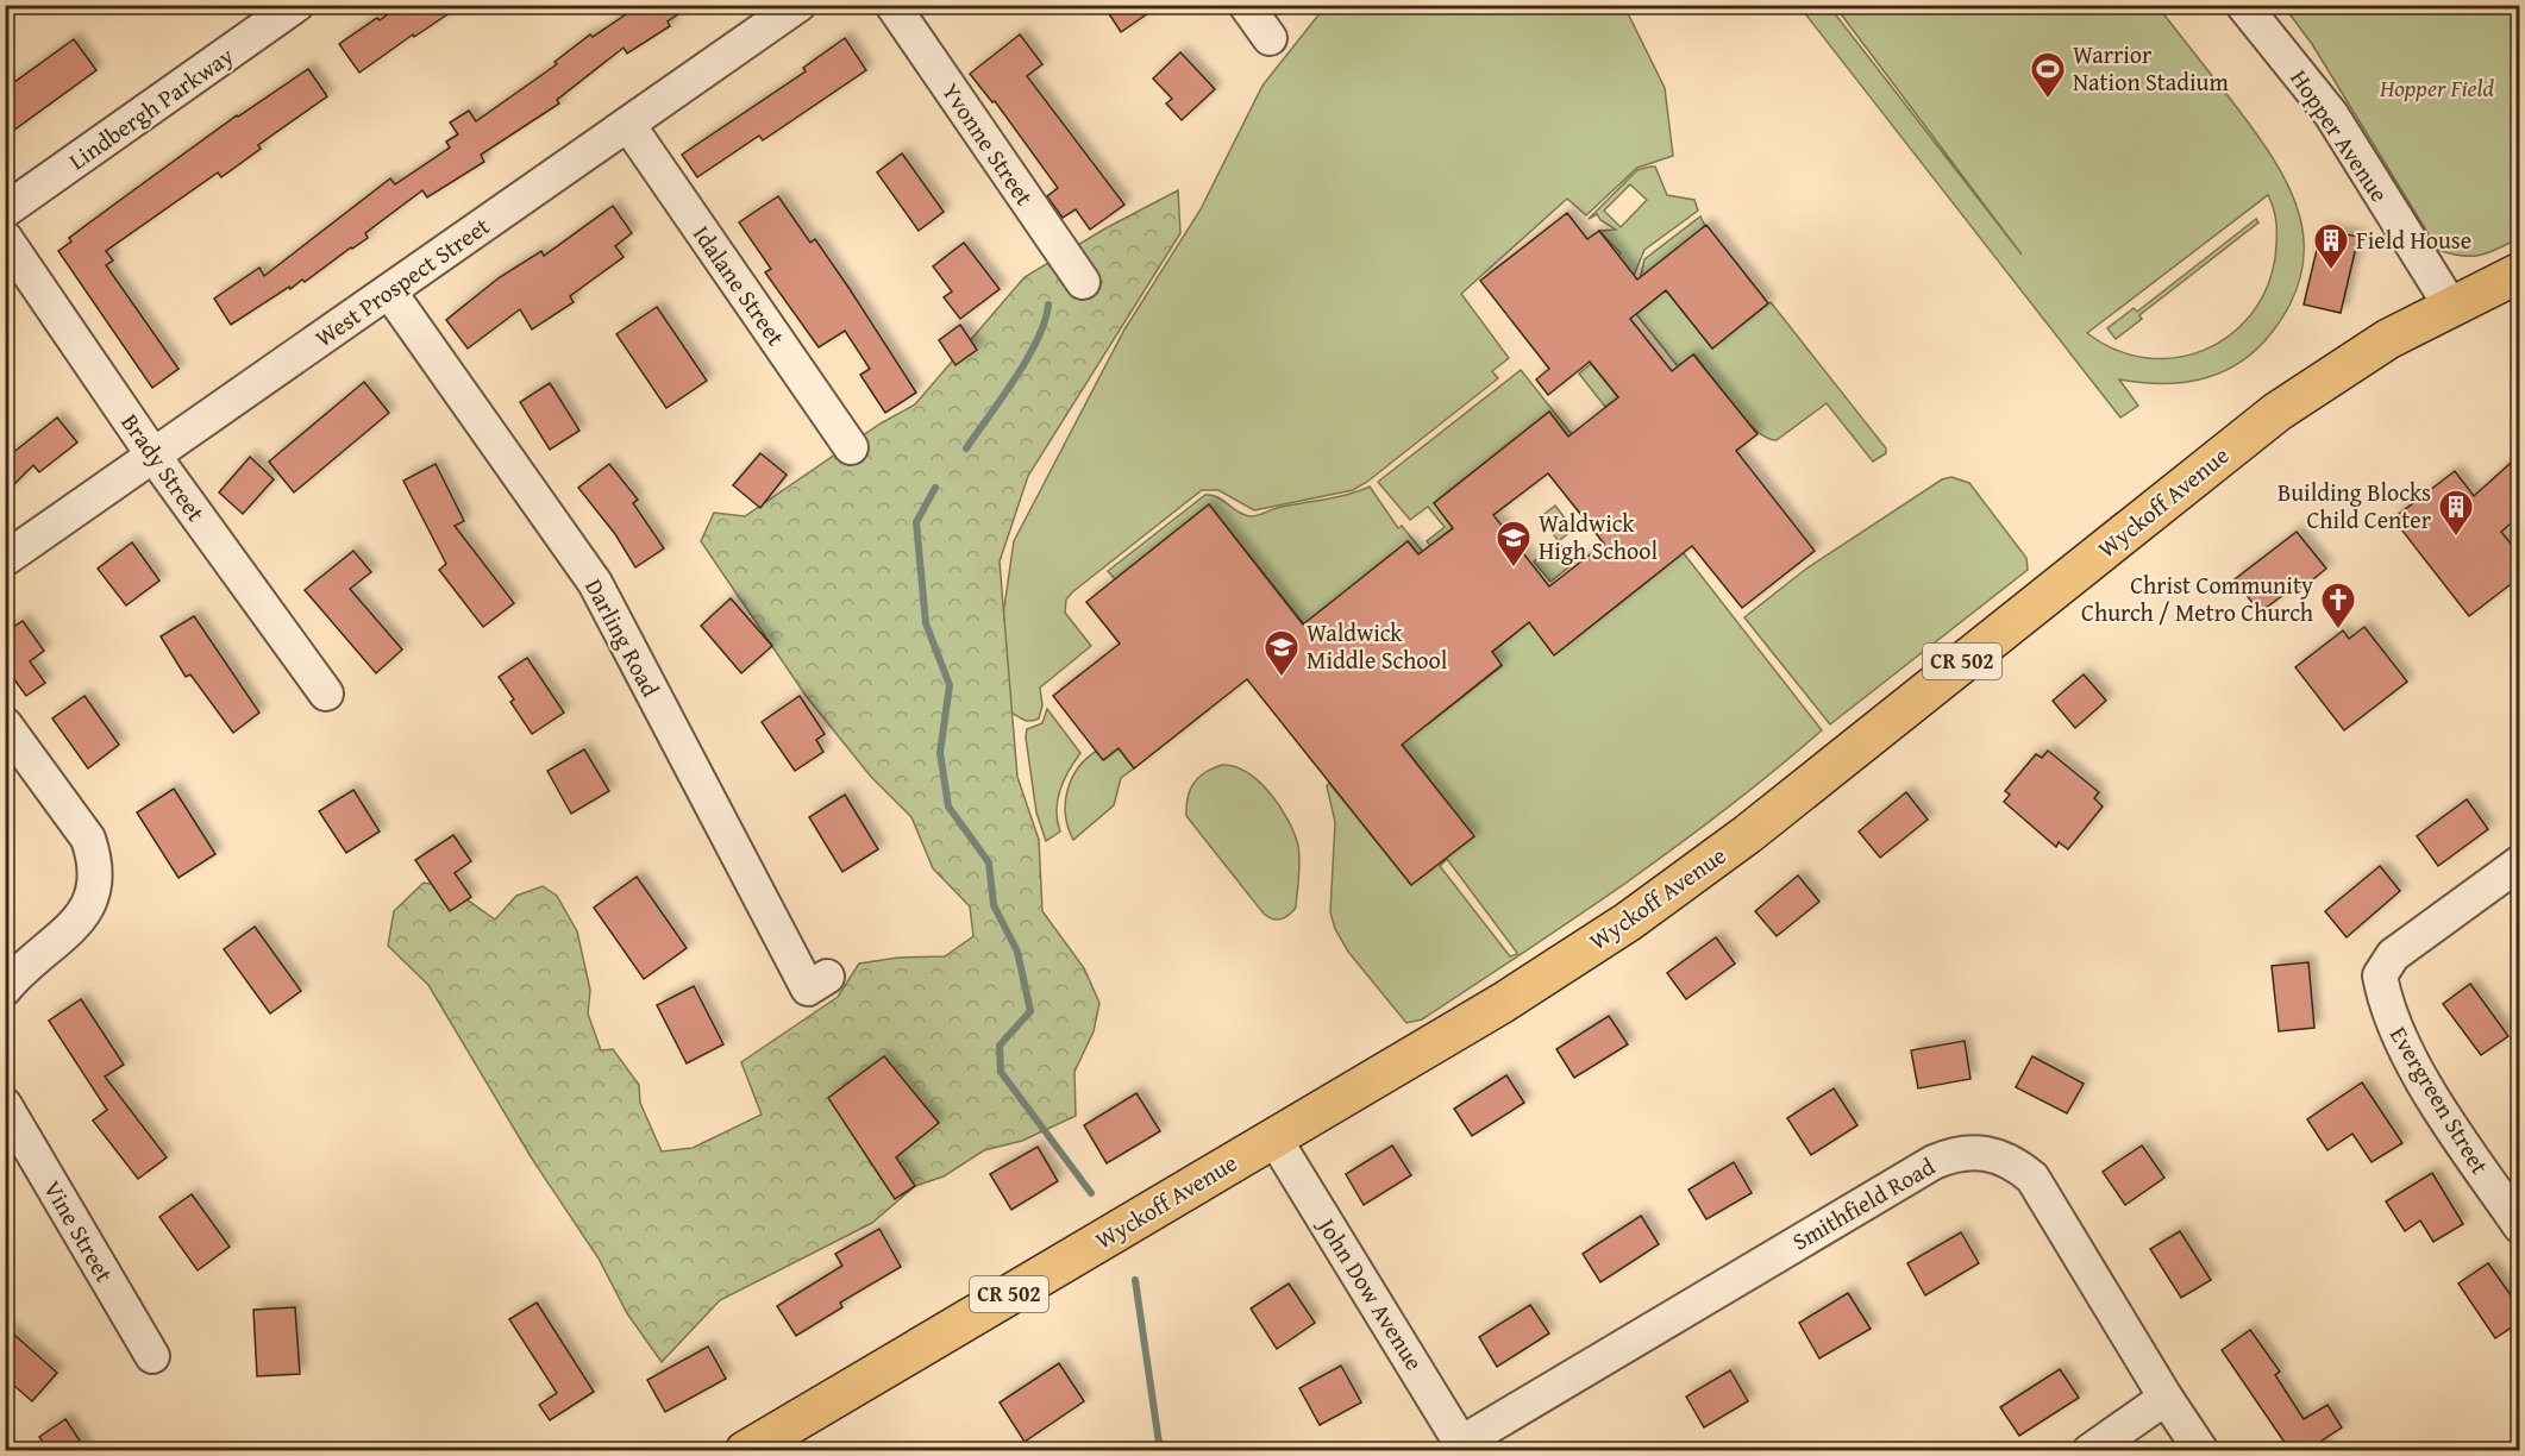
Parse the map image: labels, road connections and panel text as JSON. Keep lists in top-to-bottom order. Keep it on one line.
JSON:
{"streets":{"main road":["Wyckoff Avenue","CR 502"],"street":["Lindbergh Parkway","Hopper Avenue","Yvonne Street","West Prospect Street","Idalane Street","Brady Street","Darling Road","Evergreen Street","Smithfield Road","Vine Street","John Dow Avenue"]},"crossings":[["Hopper Avenue","Wyckoff Avenue"],["West Prospect Street","Idalane Street"],["West Prospect Street","Brady Street"],["West Prospect Street","Darling Road"],["Wyckoff Avenue","John Dow Avenue"],["Smithfield Road","John Dow Avenue"]],"parks":["Hopper Field"],"places":{"sports":["Warrior Nation Stadium"],"building":["Field House","Building Blocks Child Center"],"school or university":["Waldwick High School","Waldwick Middle School"],"church":["Christ Community Church / Metro Church"]}}
